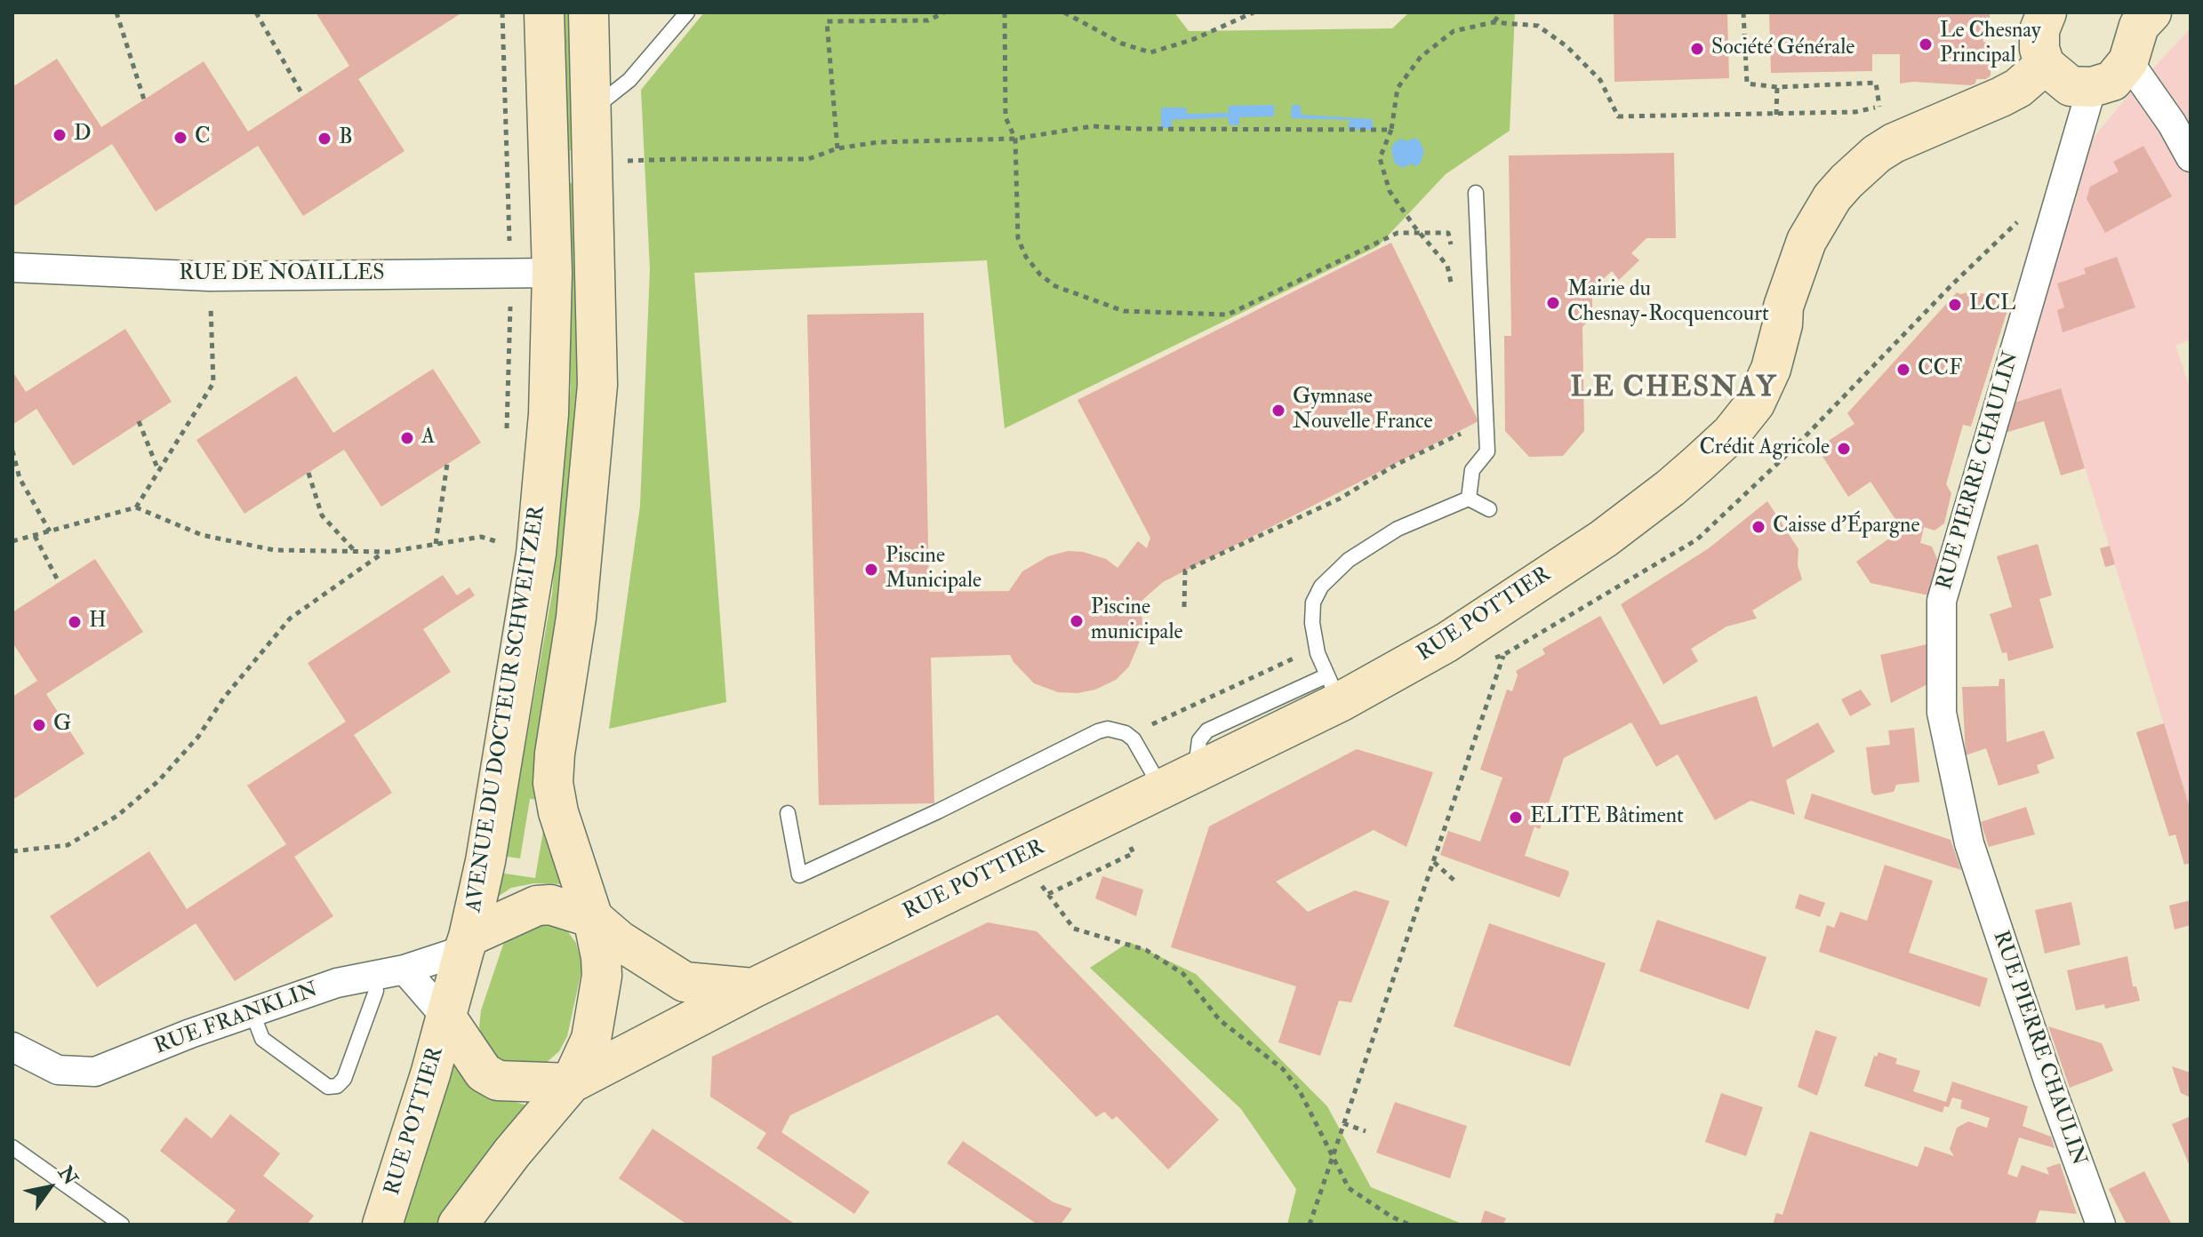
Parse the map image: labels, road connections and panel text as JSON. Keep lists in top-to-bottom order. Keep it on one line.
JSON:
{"streets":{"main road":["RUE POTTIER","AVENUE DU DOCTEUR SCHWEITZER"],"street":["RUE DE NOAILLES","RUE PIERRE CHAULIN","RUE FRANKLIN"]},"crossings":[["RUE DE NOAILLES","AVENUE DU DOCTEUR SCHWEITZER"],["RUE POTTIER","AVENUE DU DOCTEUR SCHWEITZER"],["RUE POTTIER","RUE FRANKLIN"],["AVENUE DU DOCTEUR SCHWEITZER","RUE FRANKLIN"]],"districts":["LE CHESNAY"],"places":["Le Chesnay Principal","Société Générale","D","C","B","Mairie du Chesnay-Rocquencourt","LCL","CCF","Gymnase Nouvelle France","A","Crédit Agricole","Caisse d'Épargne","Piscine Municipale","Piscine municipale","H","G","ELITE Bâtiment"],"north":"top right"}
